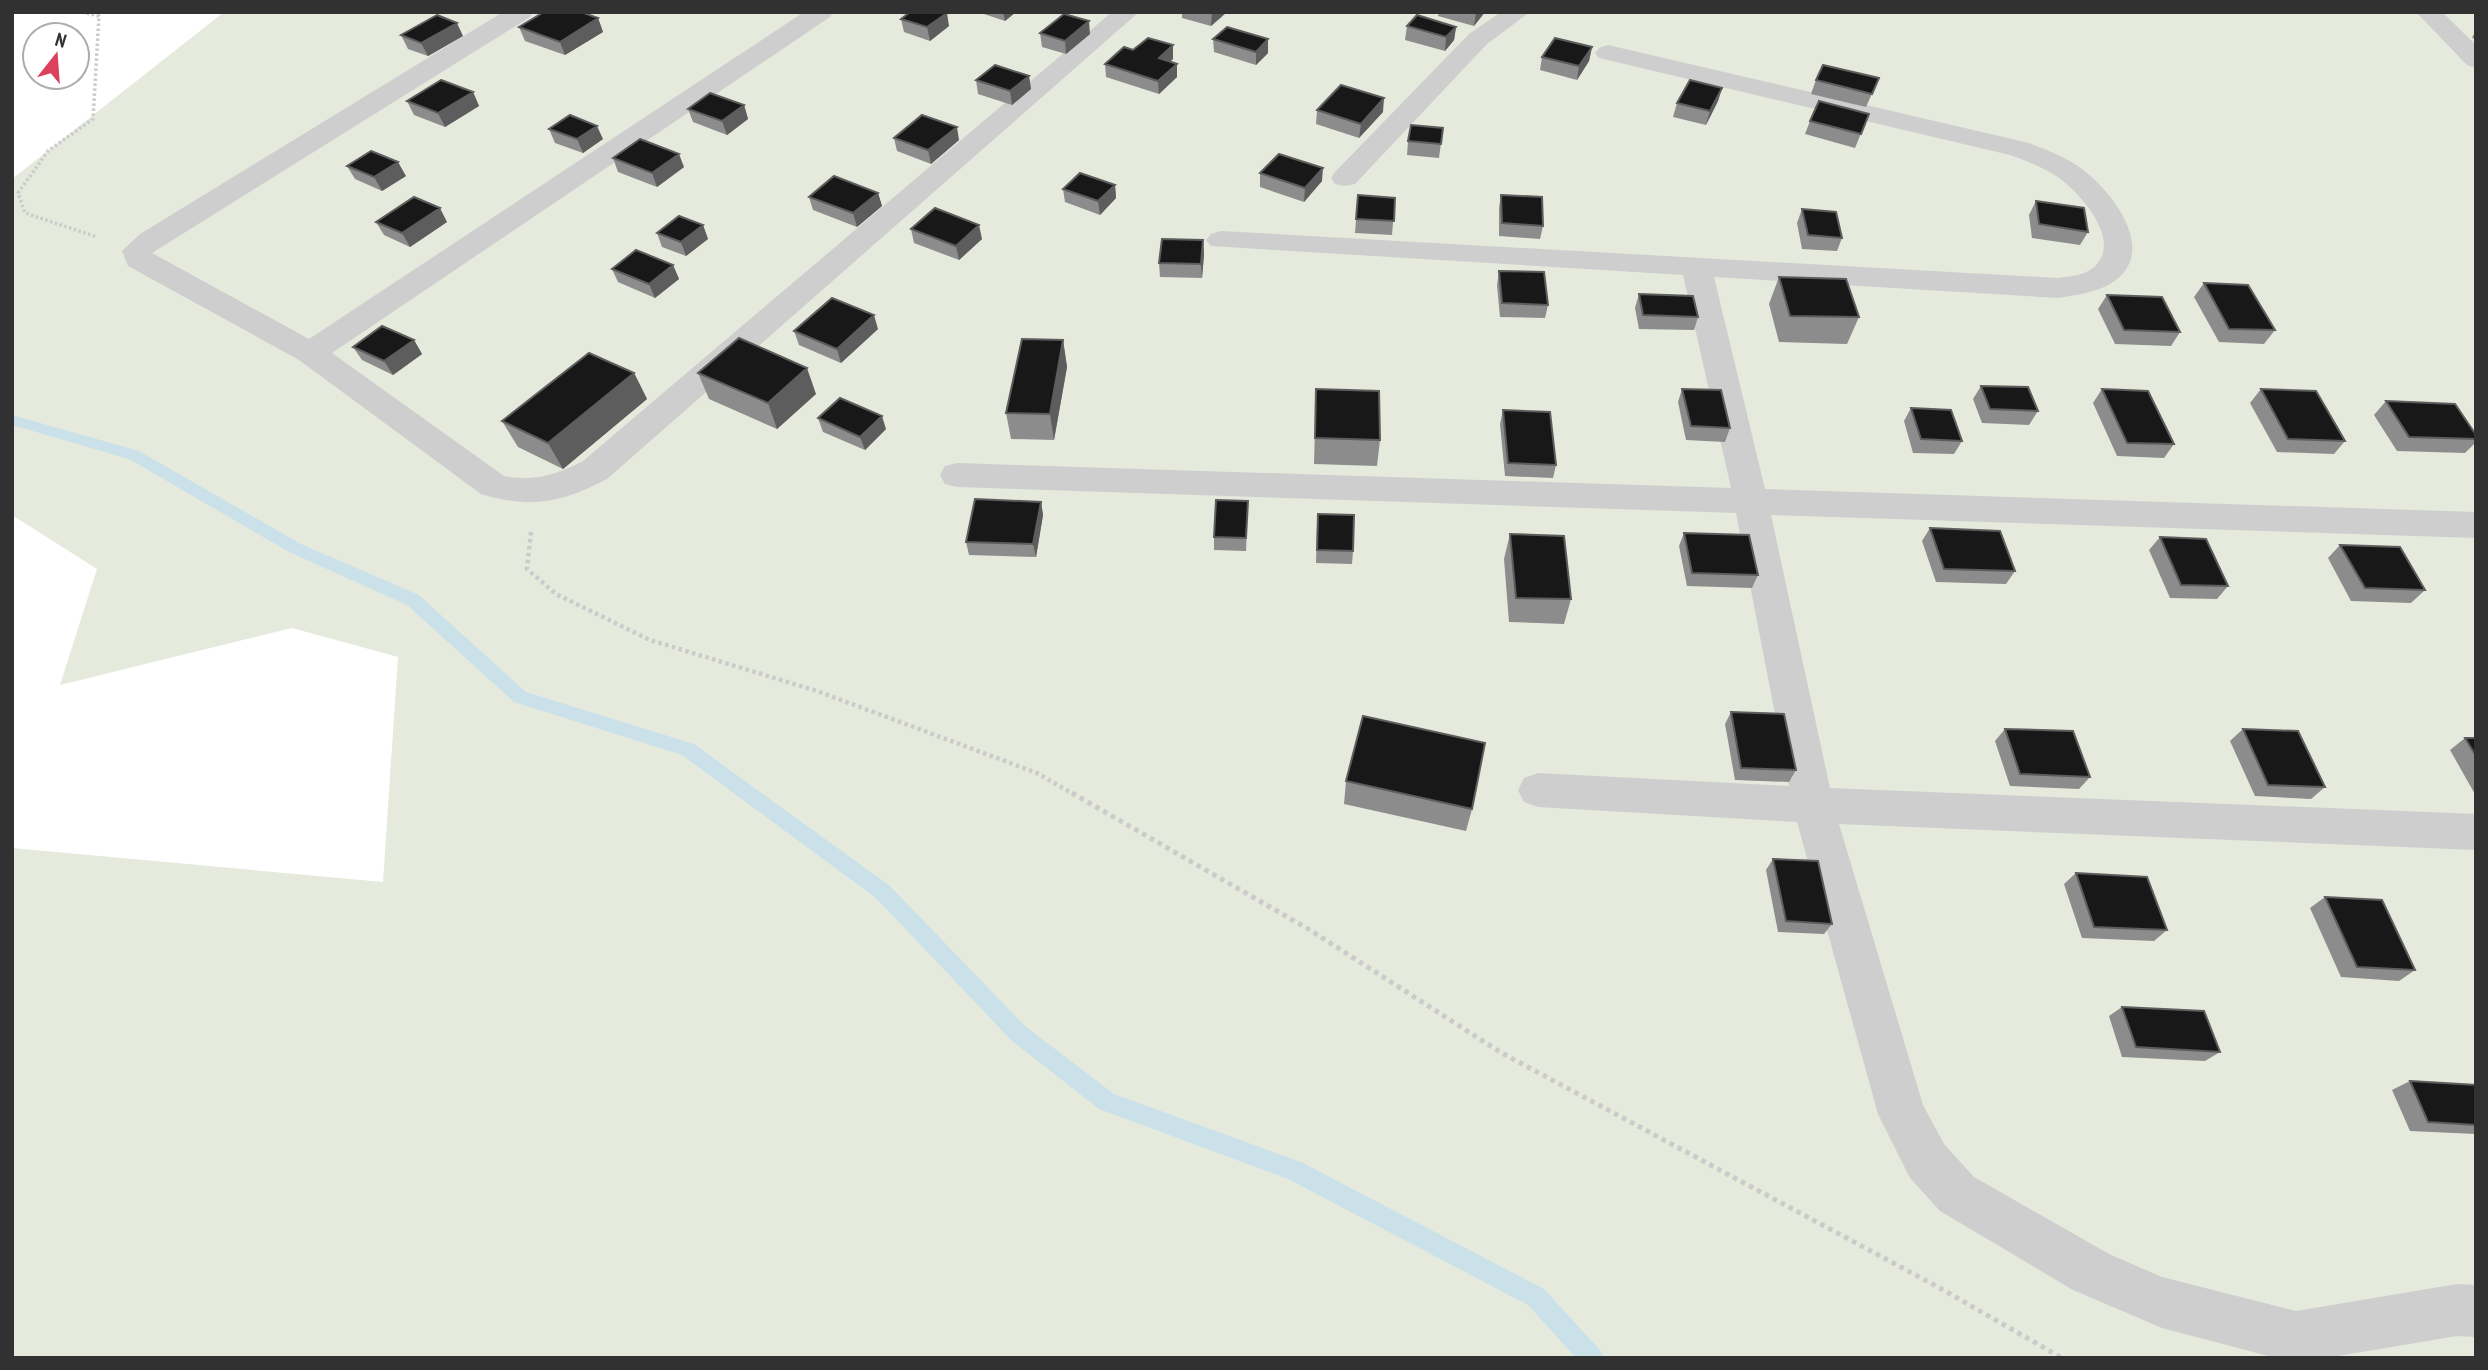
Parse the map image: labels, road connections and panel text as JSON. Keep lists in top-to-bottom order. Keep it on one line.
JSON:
{"north":"top"}
